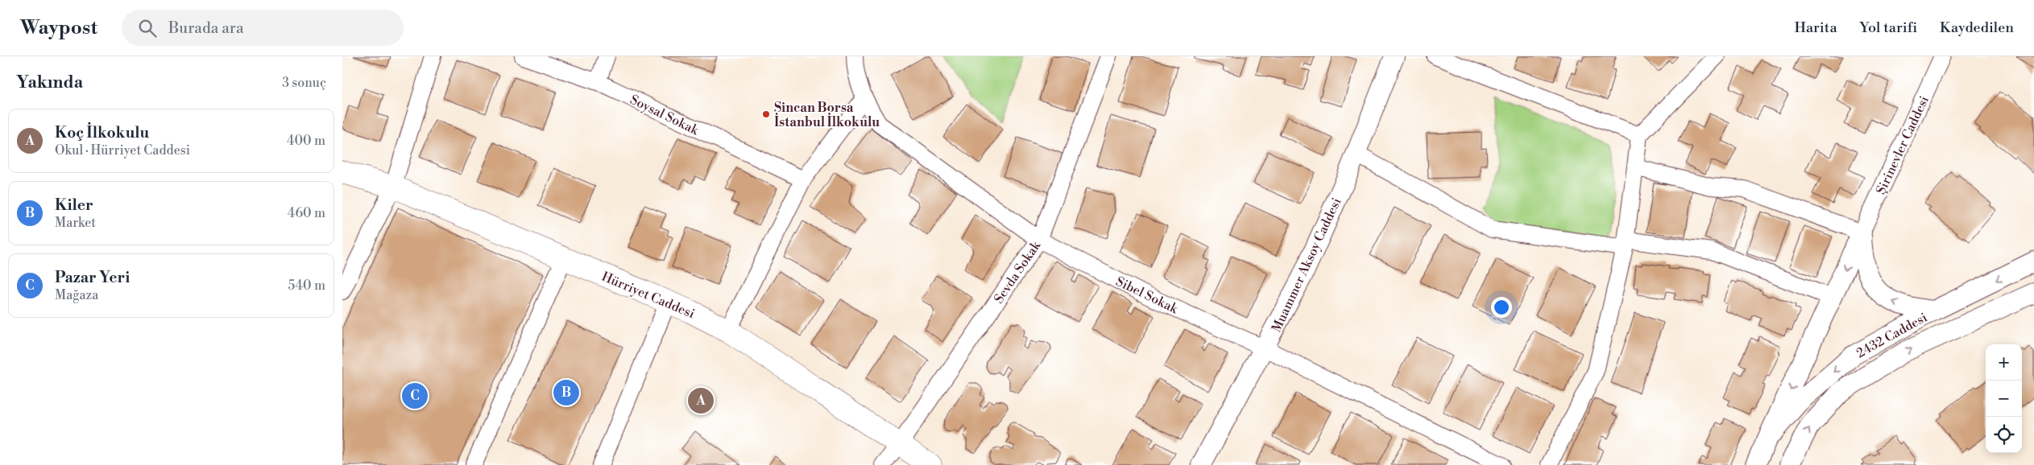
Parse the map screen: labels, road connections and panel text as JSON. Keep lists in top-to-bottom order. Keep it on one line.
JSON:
{"streets":{"main road":["Hürriyet Caddesi"],"street":["Soysal Sokak","Şirinevler Caddesi","Muammer Aksoy Caddesi","Sevda Sokak","Sibel Sokak","2432 Caddesi"]},"crossings":[["Muammer Aksoy Caddesi","Sibel Sokak"],["Sevda Sokak","Hürriyet Caddesi"],["Sevda Sokak","Sibel Sokak"]],"places":["Sincan Borsa İstanbul İlkokulu"],"page":{"header":"Waypost","search":"Burada ara","nav":["Harita","Yol tarifi","Kaydedilen"],"heading":["Yakında","3 sonuç"],"list":[{"mark":"A","name":"Koç İlkokulu","note":"Okul · Hürriyet Caddesi","value":"400 m"},{"mark":"B","name":"Kiler","note":"Market","value":"460 m"},{"mark":"C","name":"Pazar Yeri","note":"Mağaza","value":"540 m"}],"map_buttons":["+","−"],"pins":["B","C","A"]}}
